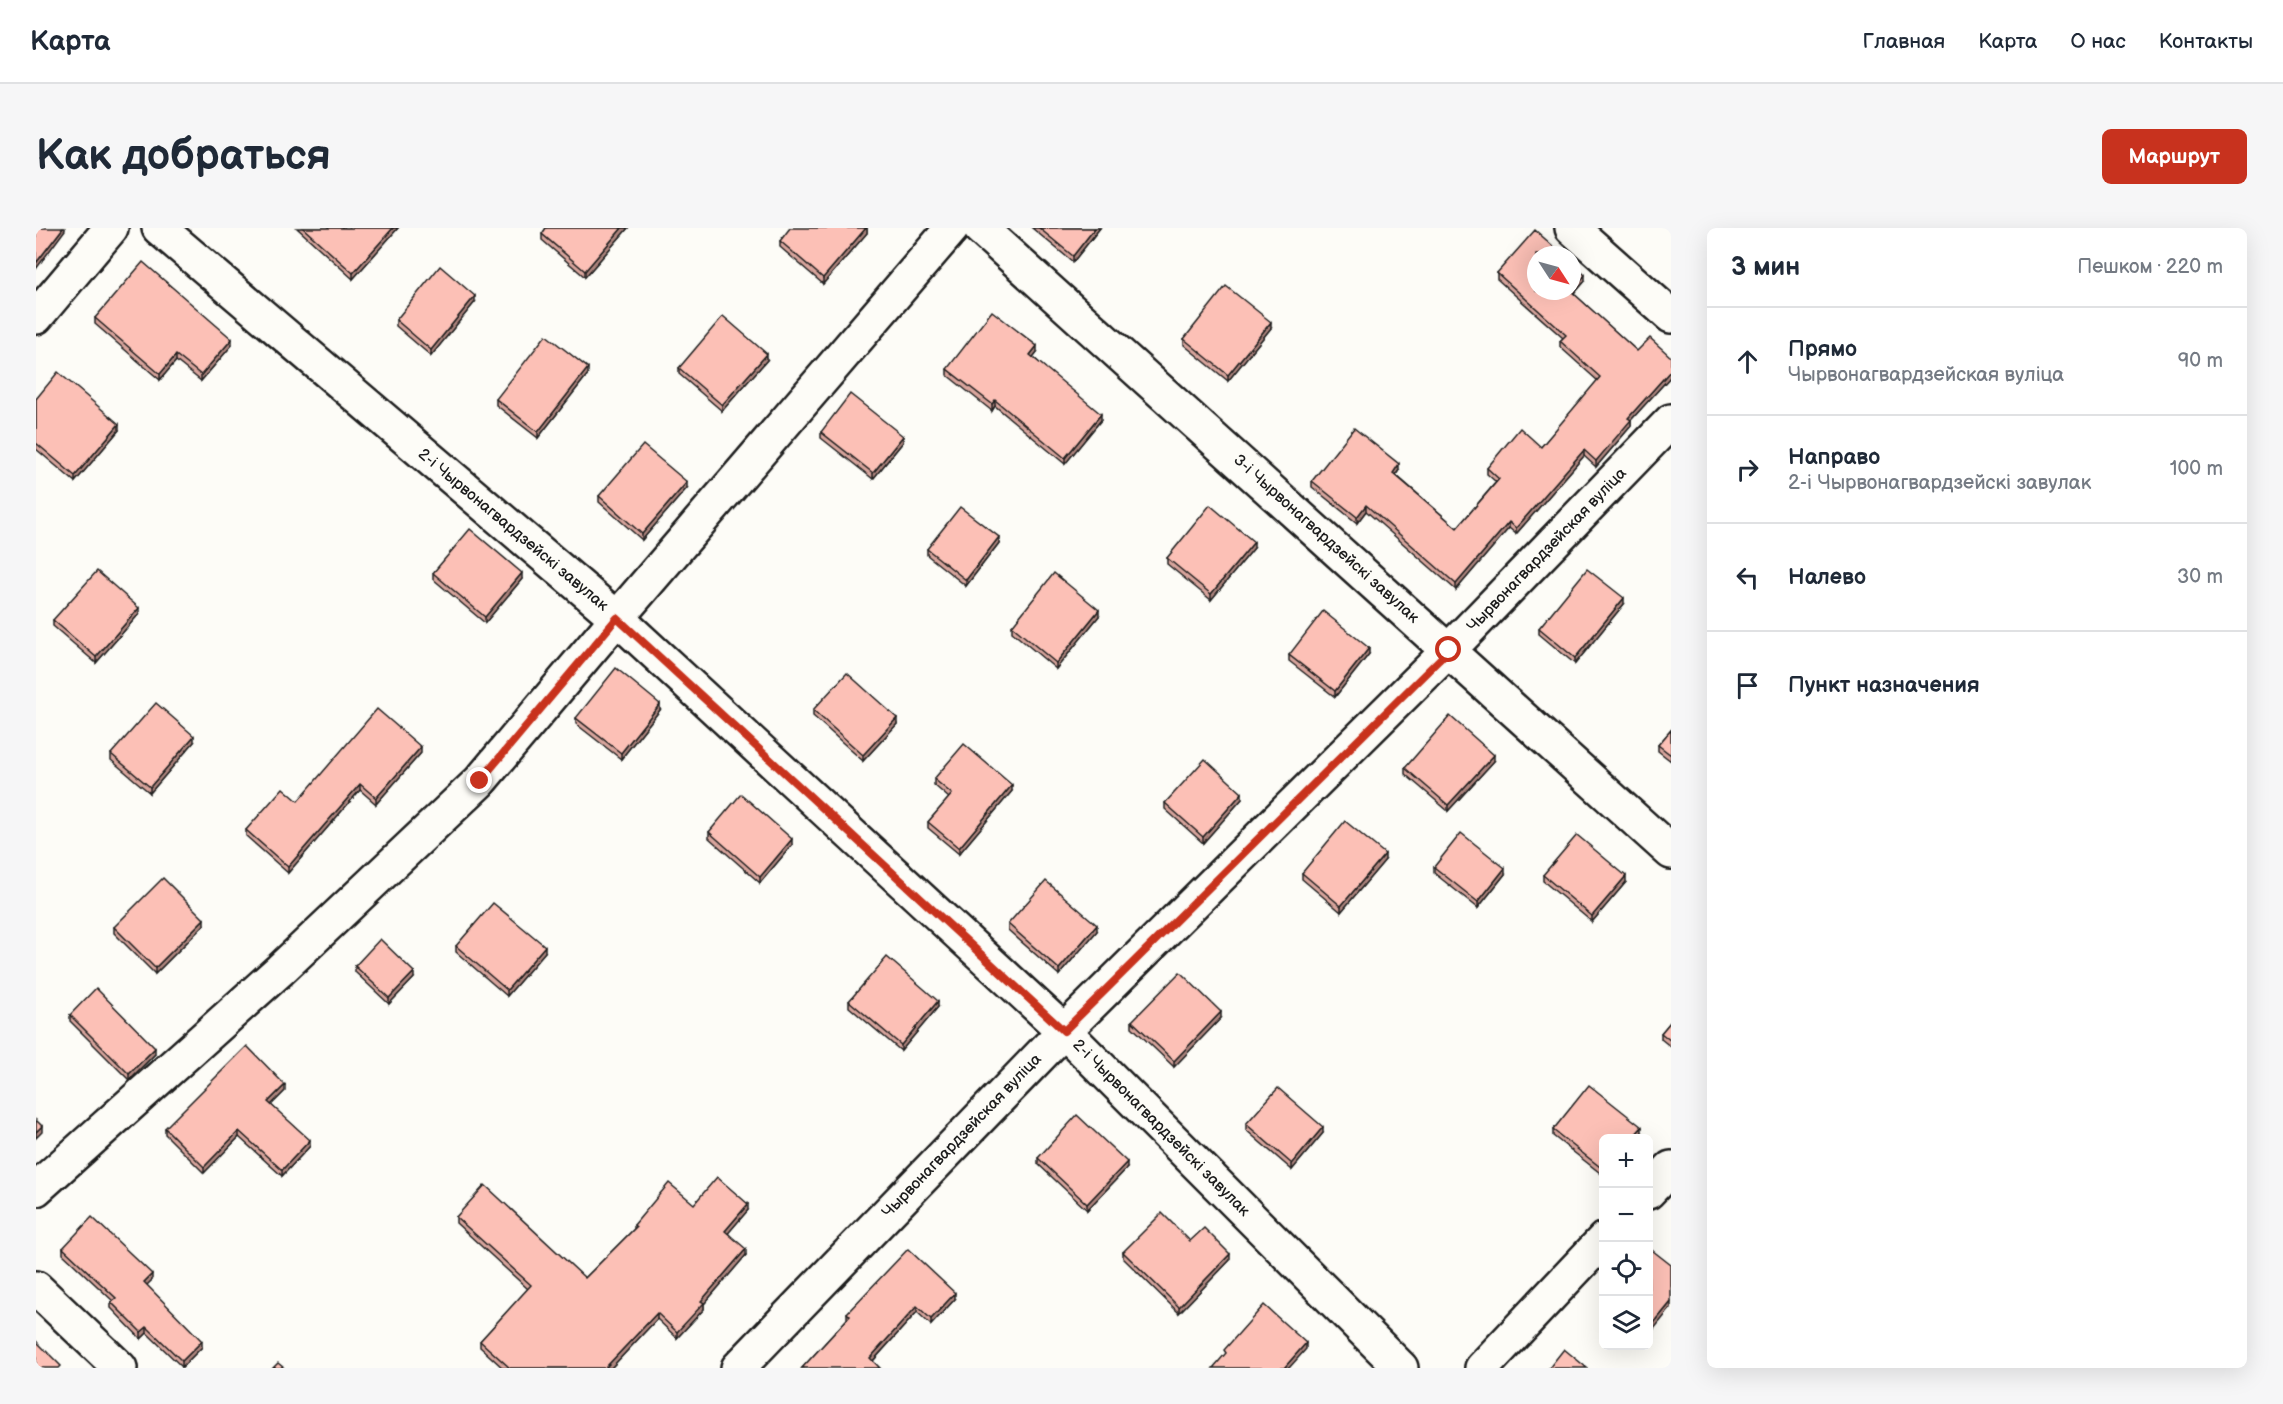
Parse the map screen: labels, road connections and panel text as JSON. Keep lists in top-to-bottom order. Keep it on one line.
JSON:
{"streets":{"street":["2-і Чырвонагвардзейскі завулак","3-і Чырвонагвардзейскі завулак","Чырвонагвардзейская вуліца"]},"crossings":[["2-і Чырвонагвардзейскі завулак","Чырвонагвардзейская вуліца"],["3-і Чырвонагвардзейскі завулак","Чырвонагвардзейская вуліца"]],"north":"bottom right","page":{"header":"Карта","nav":["Главная","Карта","О нас","Контакты"],"buttons":"Маршрут","title":"Как добраться","heading":["3 мин","Пешком · 220 m"],"list":[["Прямо","Чырвонагвардзейская вуліца","90 m"],["Направо","2-і Чырвонагвардзейскі завулак","100 m"],["Налево","30 m"],"Пункт назначения"],"map_buttons":["+","−"]}}
